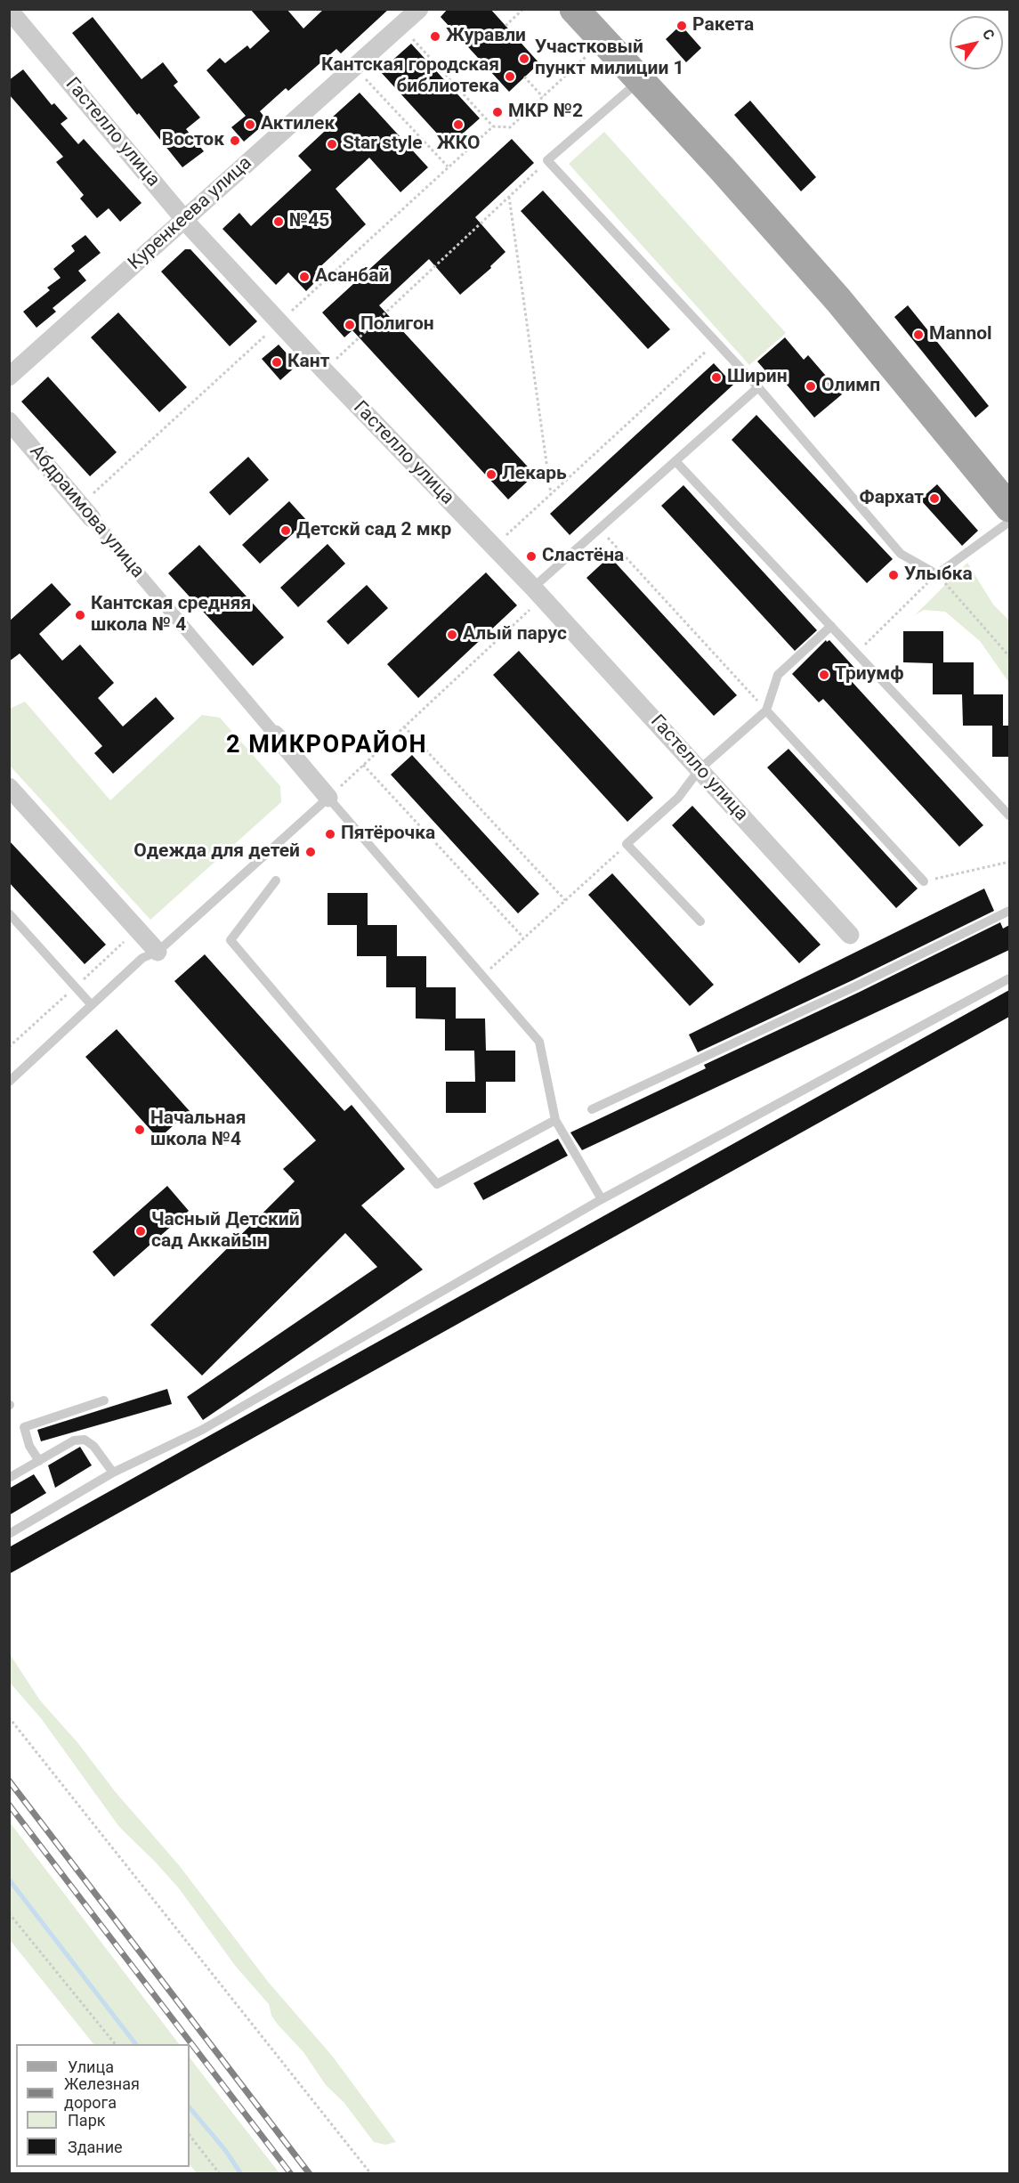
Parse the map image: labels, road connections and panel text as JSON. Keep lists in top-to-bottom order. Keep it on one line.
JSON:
{"streets":{"street":["Гастелло улица","Куренкеева улица","Абдраимова улица"]},"crossings":[["Гастелло улица","Куренкеева улица"]],"districts":["2 МИКРОРАЙОН"],"places":["Ракета","Журавли","Участковый пункт милиции 1","Кантская городская библиотека","МКР №2","Актилек","ЖКО","Восток","Star style","№45","Асанбай","Полигон","Mannol","Кант","Ширин","Олимп","Лекарь","Фархат","Детскй сад 2 мкр","Сластёна","Улыбка","Кантская средняя школа № 4","Алый парус","Триумф","Пятёрочка","Одежда для детей","Начальная школа №4","Часный Детский сад Аккайын"],"legend":["Улица","Железная дорога","Парк","Здание"],"north":"top right"}
